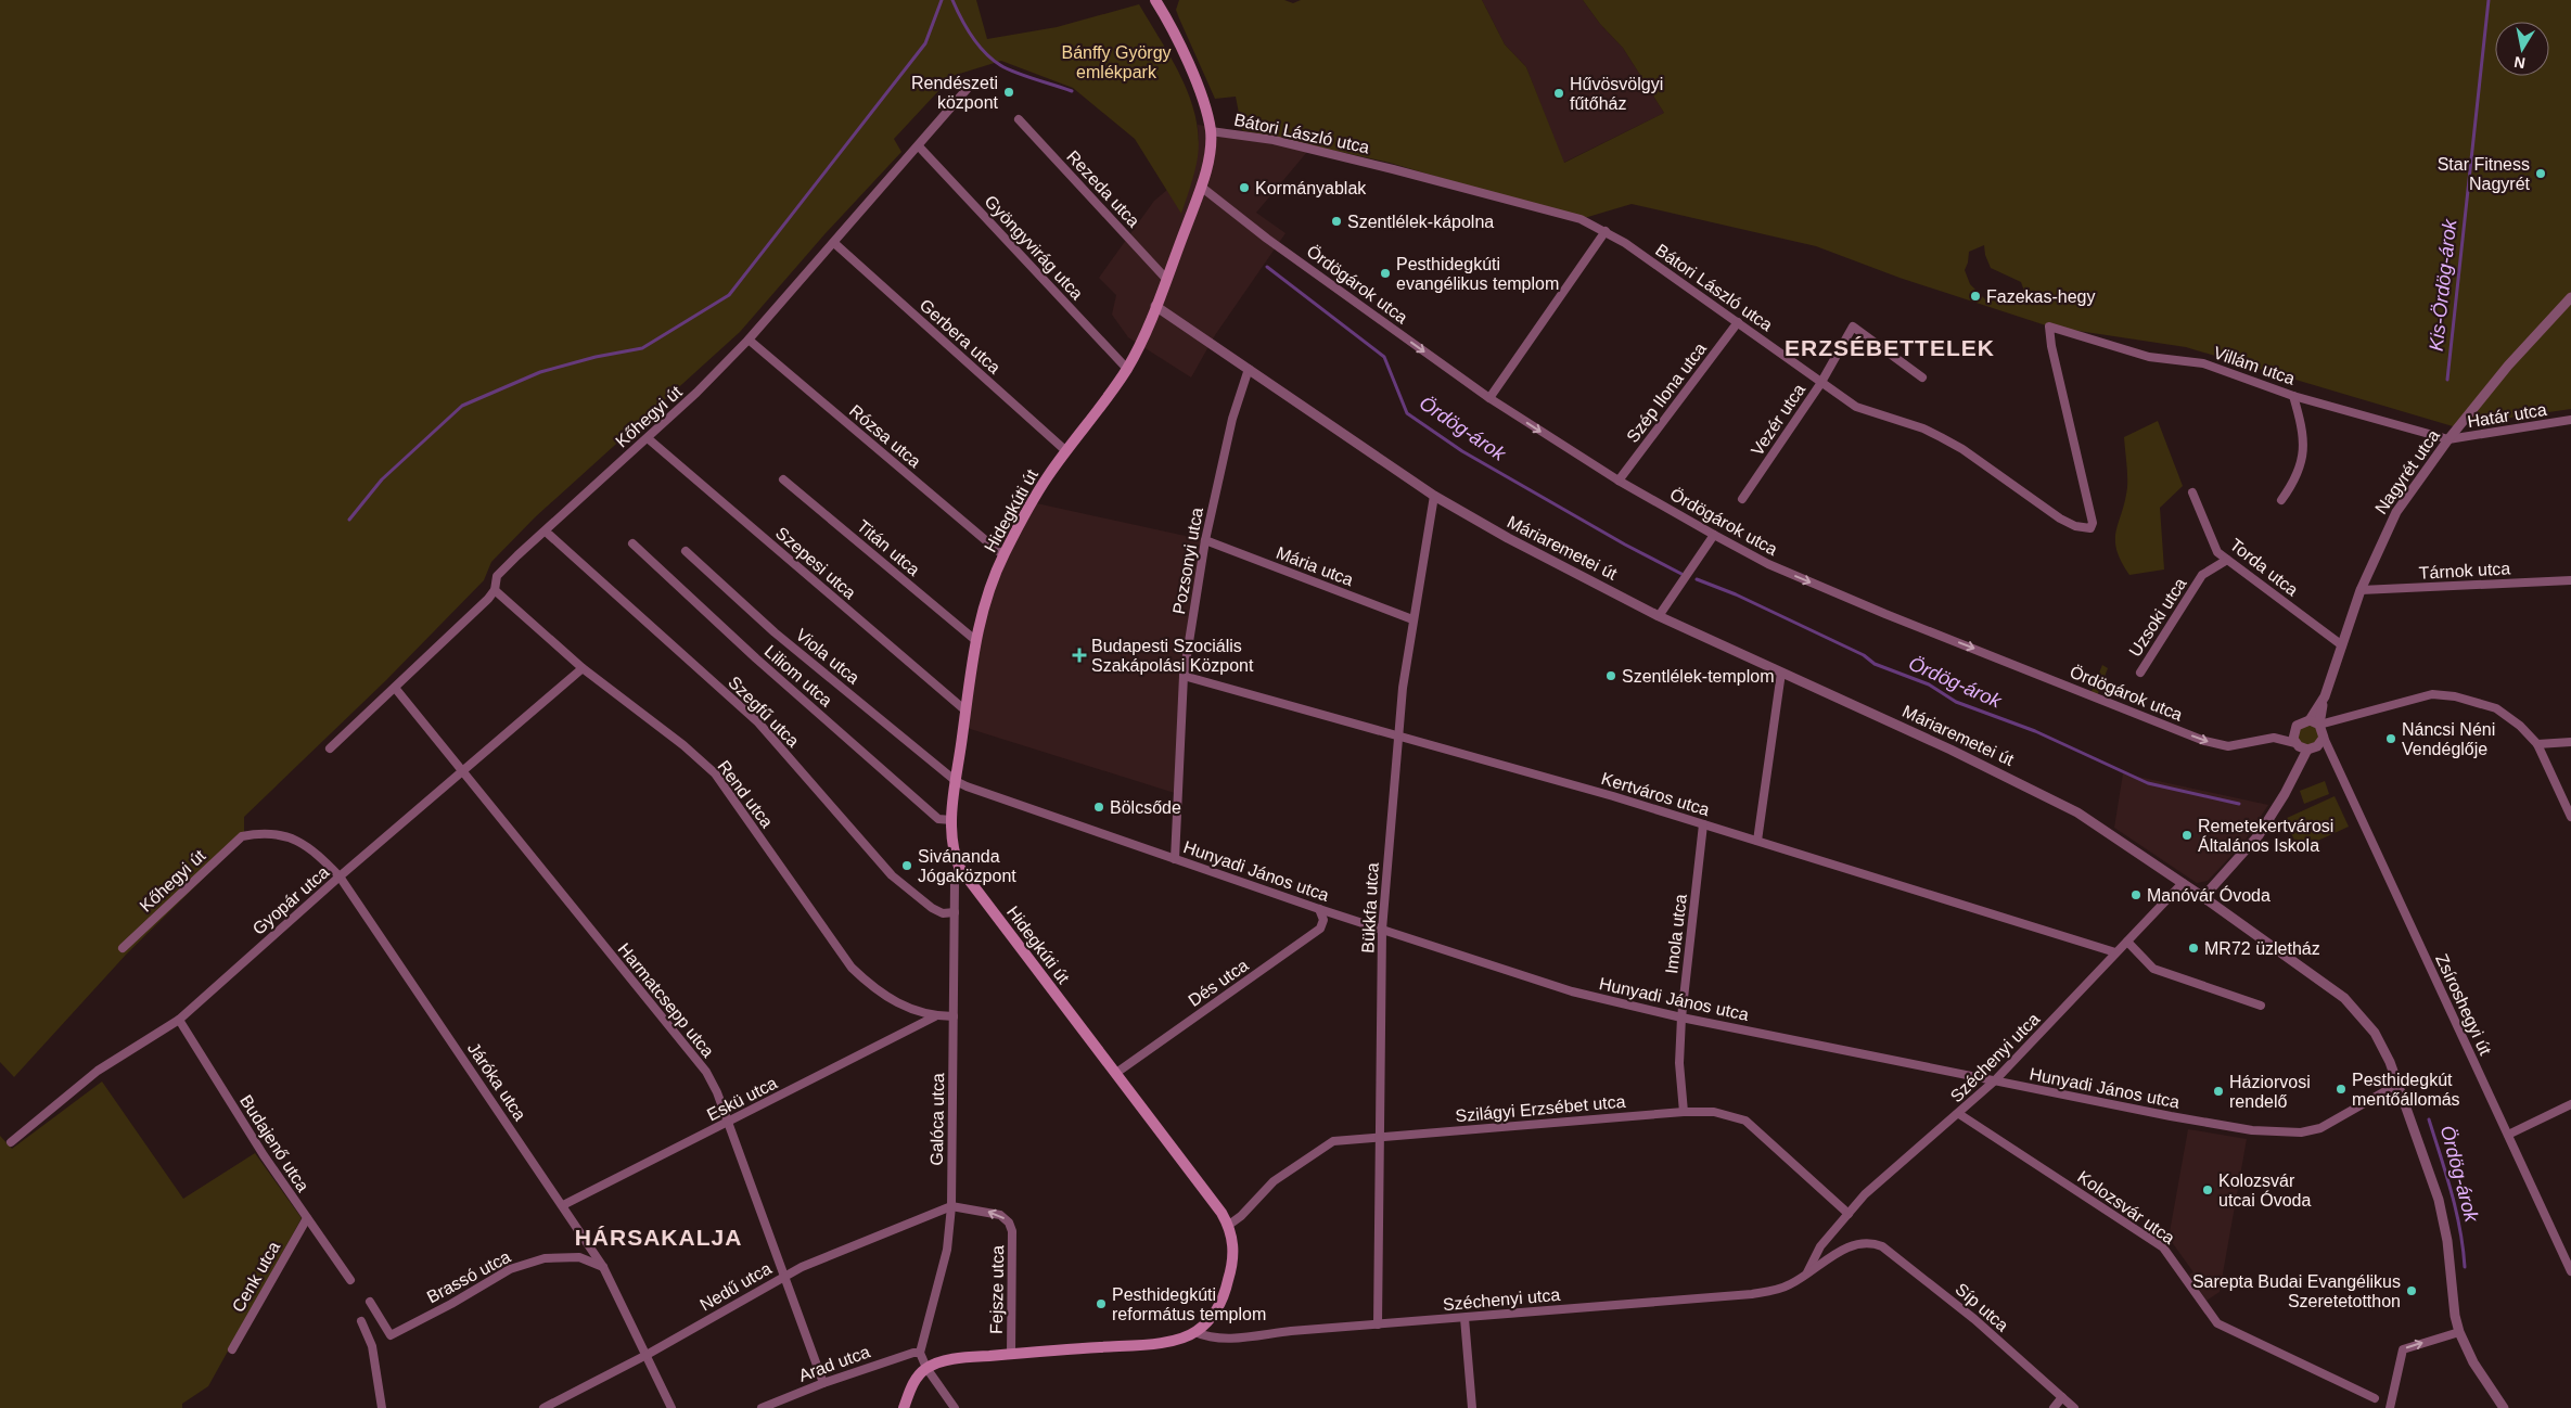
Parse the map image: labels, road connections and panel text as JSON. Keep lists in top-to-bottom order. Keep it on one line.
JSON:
{"streets":{"main road":["Hidegkúti út"],"street":["Bátori László utca","Rezeda utca","Gyöngyvirág utca","Ördögárok utca","Gerbera utca","Villám utca","Szép Ilona utca","Határ utca","Kőhegyi út","Vezér utca","Rózsa utca","Nagyrét utca","Titán utca","Máriaremetei út","Pozsonyi utca","Szepesi utca","Mária utca","Torda utca","Tárnok utca","Uzsoki utca","Viola utca","Liliom utca","Szegfű utca","Rend utca","Kertváros utca","Hunyadi János utca","Gyopár utca","Bükkfa utca","Imola utca","Dés utca","Harmatcsepp utca","Zsíroshegyi út","Széchenyi utca","Járóka utca","Eskü utca","Szilágyi Erzsébet utca","Galóca utca","Budajenő utca","Kolozsvár utca","Cenk utca","Brassó utca","Nedű utca","Fejsze utca","Síp utca","Arad utca"]},"crossings":[["Bátori László utca","Villám utca"],["Bátori László utca","Szép Ilona utca"],["Bátori László utca","Vezér utca"],["Bátori László utca","Hidegkúti út"],["Rezeda utca","Hidegkúti út"],["Gyöngyvirág utca","Kőhegyi út"],["Gyöngyvirág utca","Hidegkúti út"],["Ördögárok utca","Szép Ilona utca"],["Ördögárok utca","Nagyrét utca"],["Ördögárok utca","Hidegkúti út"],["Gerbera utca","Kőhegyi út"],["Gerbera utca","Hidegkúti út"],["Villám utca","Határ utca"],["Villám utca","Nagyrét utca"],["Határ utca","Nagyrét utca"],["Kőhegyi út","Rózsa utca"],["Kőhegyi út","Szepesi utca"],["Kőhegyi út","Szegfű utca"],["Kőhegyi út","Rend utca"],["Kőhegyi út","Harmatcsepp utca"],["Kőhegyi út","Járóka utca"],["Rózsa utca","Hidegkúti út"],["Nagyrét utca","Máriaremetei út"],["Nagyrét utca","Torda utca"],["Nagyrét utca","Tárnok utca"],["Nagyrét utca","Zsíroshegyi út"],["Hidegkúti út","Titán utca"],["Hidegkúti út","Máriaremetei út"],["Hidegkúti út","Szepesi utca"],["Hidegkúti út","Viola utca"],["Hidegkúti út","Liliom utca"],["Hidegkúti út","Hunyadi János utca"],["Hidegkúti út","Dés utca"],["Hidegkúti út","Széchenyi utca"],["Hidegkúti út","Szilágyi Erzsébet utca"],["Hidegkúti út","Galóca utca"],["Máriaremetei út","Pozsonyi utca"],["Máriaremetei út","Hunyadi János utca"],["Máriaremetei út","Bükkfa utca"],["Máriaremetei út","Széchenyi utca"],["Pozsonyi utca","Mária utca"],["Pozsonyi utca","Kertváros utca"],["Pozsonyi utca","Hunyadi János utca"],["Mária utca","Bükkfa utca"],["Torda utca","Uzsoki utca"],["Viola utca","Hunyadi János utca"],["Szegfű utca","Galóca utca"],["Rend utca","Gyopár utca"],["Rend utca","Eskü utca"],["Rend utca","Galóca utca"],["Kertváros utca","Bükkfa utca"],["Kertváros utca","Imola utca"],["Kertváros utca","Széchenyi utca"],["Hunyadi János utca","Bükkfa utca"],["Hunyadi János utca","Imola utca"],["Hunyadi János utca","Dés utca"],["Hunyadi János utca","Széchenyi utca"],["Gyopár utca","Harmatcsepp utca"],["Gyopár utca","Járóka utca"],["Gyopár utca","Budajenő utca"],["Bükkfa utca","Széchenyi utca"],["Bükkfa utca","Szilágyi Erzsébet utca"],["Imola utca","Szilágyi Erzsébet utca"],["Harmatcsepp utca","Eskü utca"],["Harmatcsepp utca","Nedű utca"],["Harmatcsepp utca","Arad utca"],["Széchenyi utca","Szilágyi Erzsébet utca"],["Széchenyi utca","Kolozsvár utca"],["Széchenyi utca","Síp utca"],["Járóka utca","Eskü utca"],["Járóka utca","Brassó utca"],["Járóka utca","Nedű utca"],["Galóca utca","Nedű utca"],["Galóca utca","Fejsze utca"],["Galóca utca","Arad utca"],["Budajenő utca","Cenk utca"],["Nedű utca","Fejsze utca"]],"one_way":["Ördögárok utca","Fejsze utca"],"districts":["ERZSÉBETTELEK","HÁRSAKALJA"],"water":["Kis-Ördög-árok","Ördög-árok"],"parks":["Bánffy György emlékpark"],"places":{"other":["Rendészeti központ","Hűvösvölgyi fűtőház","Star Fitness Nagyrét","Kormányablak","Szentlélek-kápolna","Pesthidegkúti evangélikus templom","Fazekas-hegy","Szentlélek-templom","Náncsi Néni Vendéglője","Bölcsőde","Remetekertvárosi Általános Iskola","Sivánanda Jógaközpont","Manóvár Óvoda","MR72 üzletház","Pesthidegkút mentőállomás","Háziorvosi rendelő","Kolozsvár utcai Óvoda","Sarepta Budai Evangélikus Szeretetotthon","Pesthidegkúti református templom"],"health":["Budapesti Szociális Szakápolási Központ"]},"north":"bottom"}
